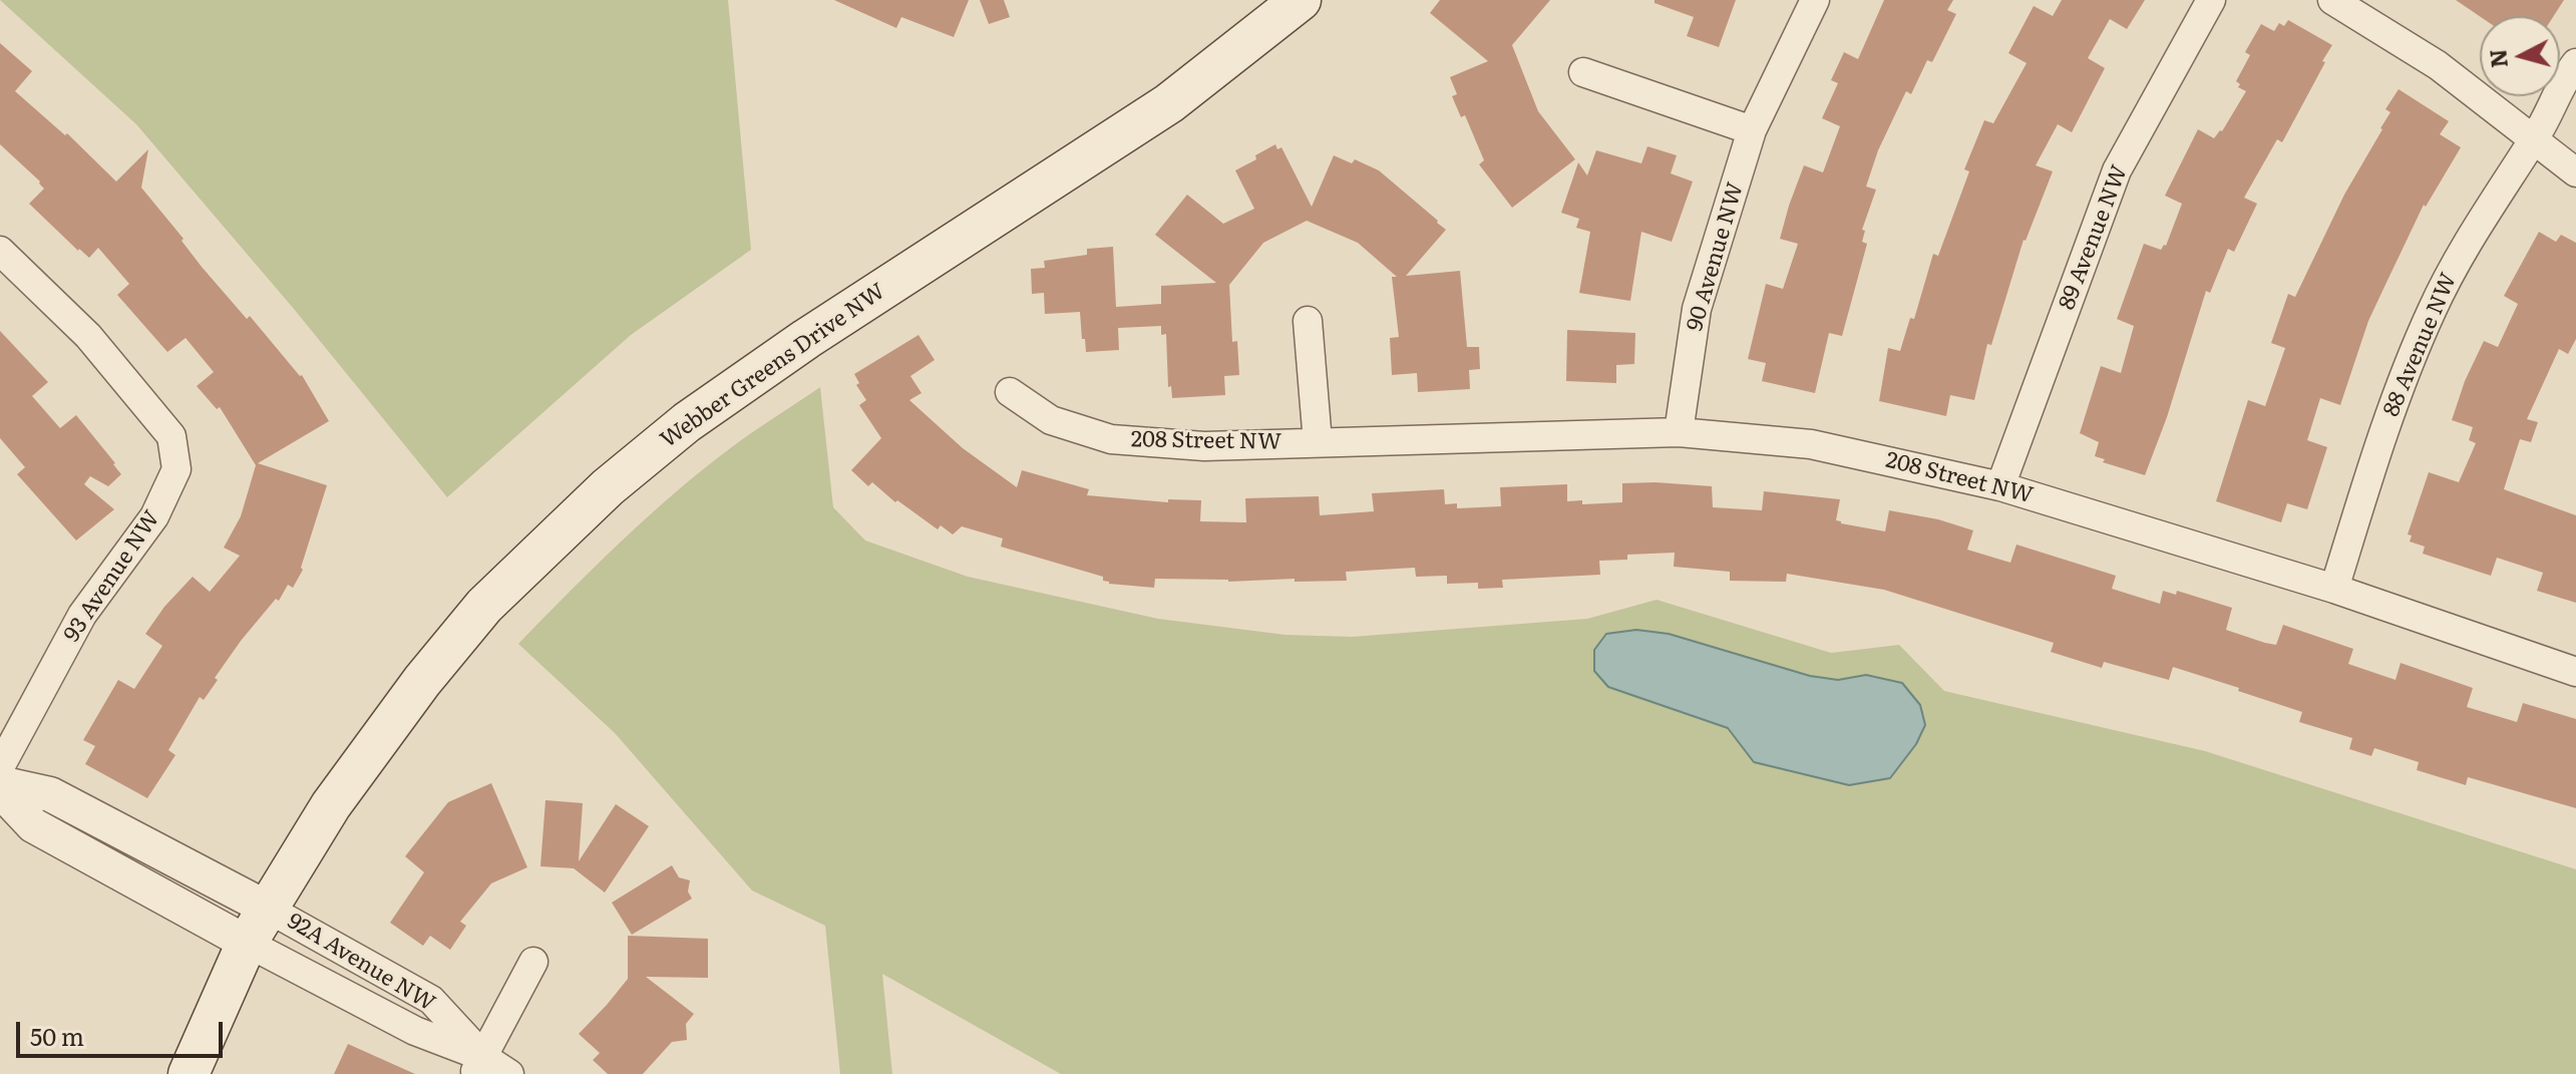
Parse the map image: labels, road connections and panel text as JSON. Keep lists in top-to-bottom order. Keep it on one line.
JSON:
{"streets":{"main road":["Webber Greens Drive NW"],"street":["89 Avenue NW","90 Avenue NW","88 Avenue NW","208 Street NW","93 Avenue NW","92A Avenue NW"]},"crossings":[["89 Avenue NW","208 Street NW"],["90 Avenue NW","208 Street NW"],["88 Avenue NW","208 Street NW"],["Webber Greens Drive NW","92A Avenue NW"]],"scale_bar":"50 m","north":"left"}
